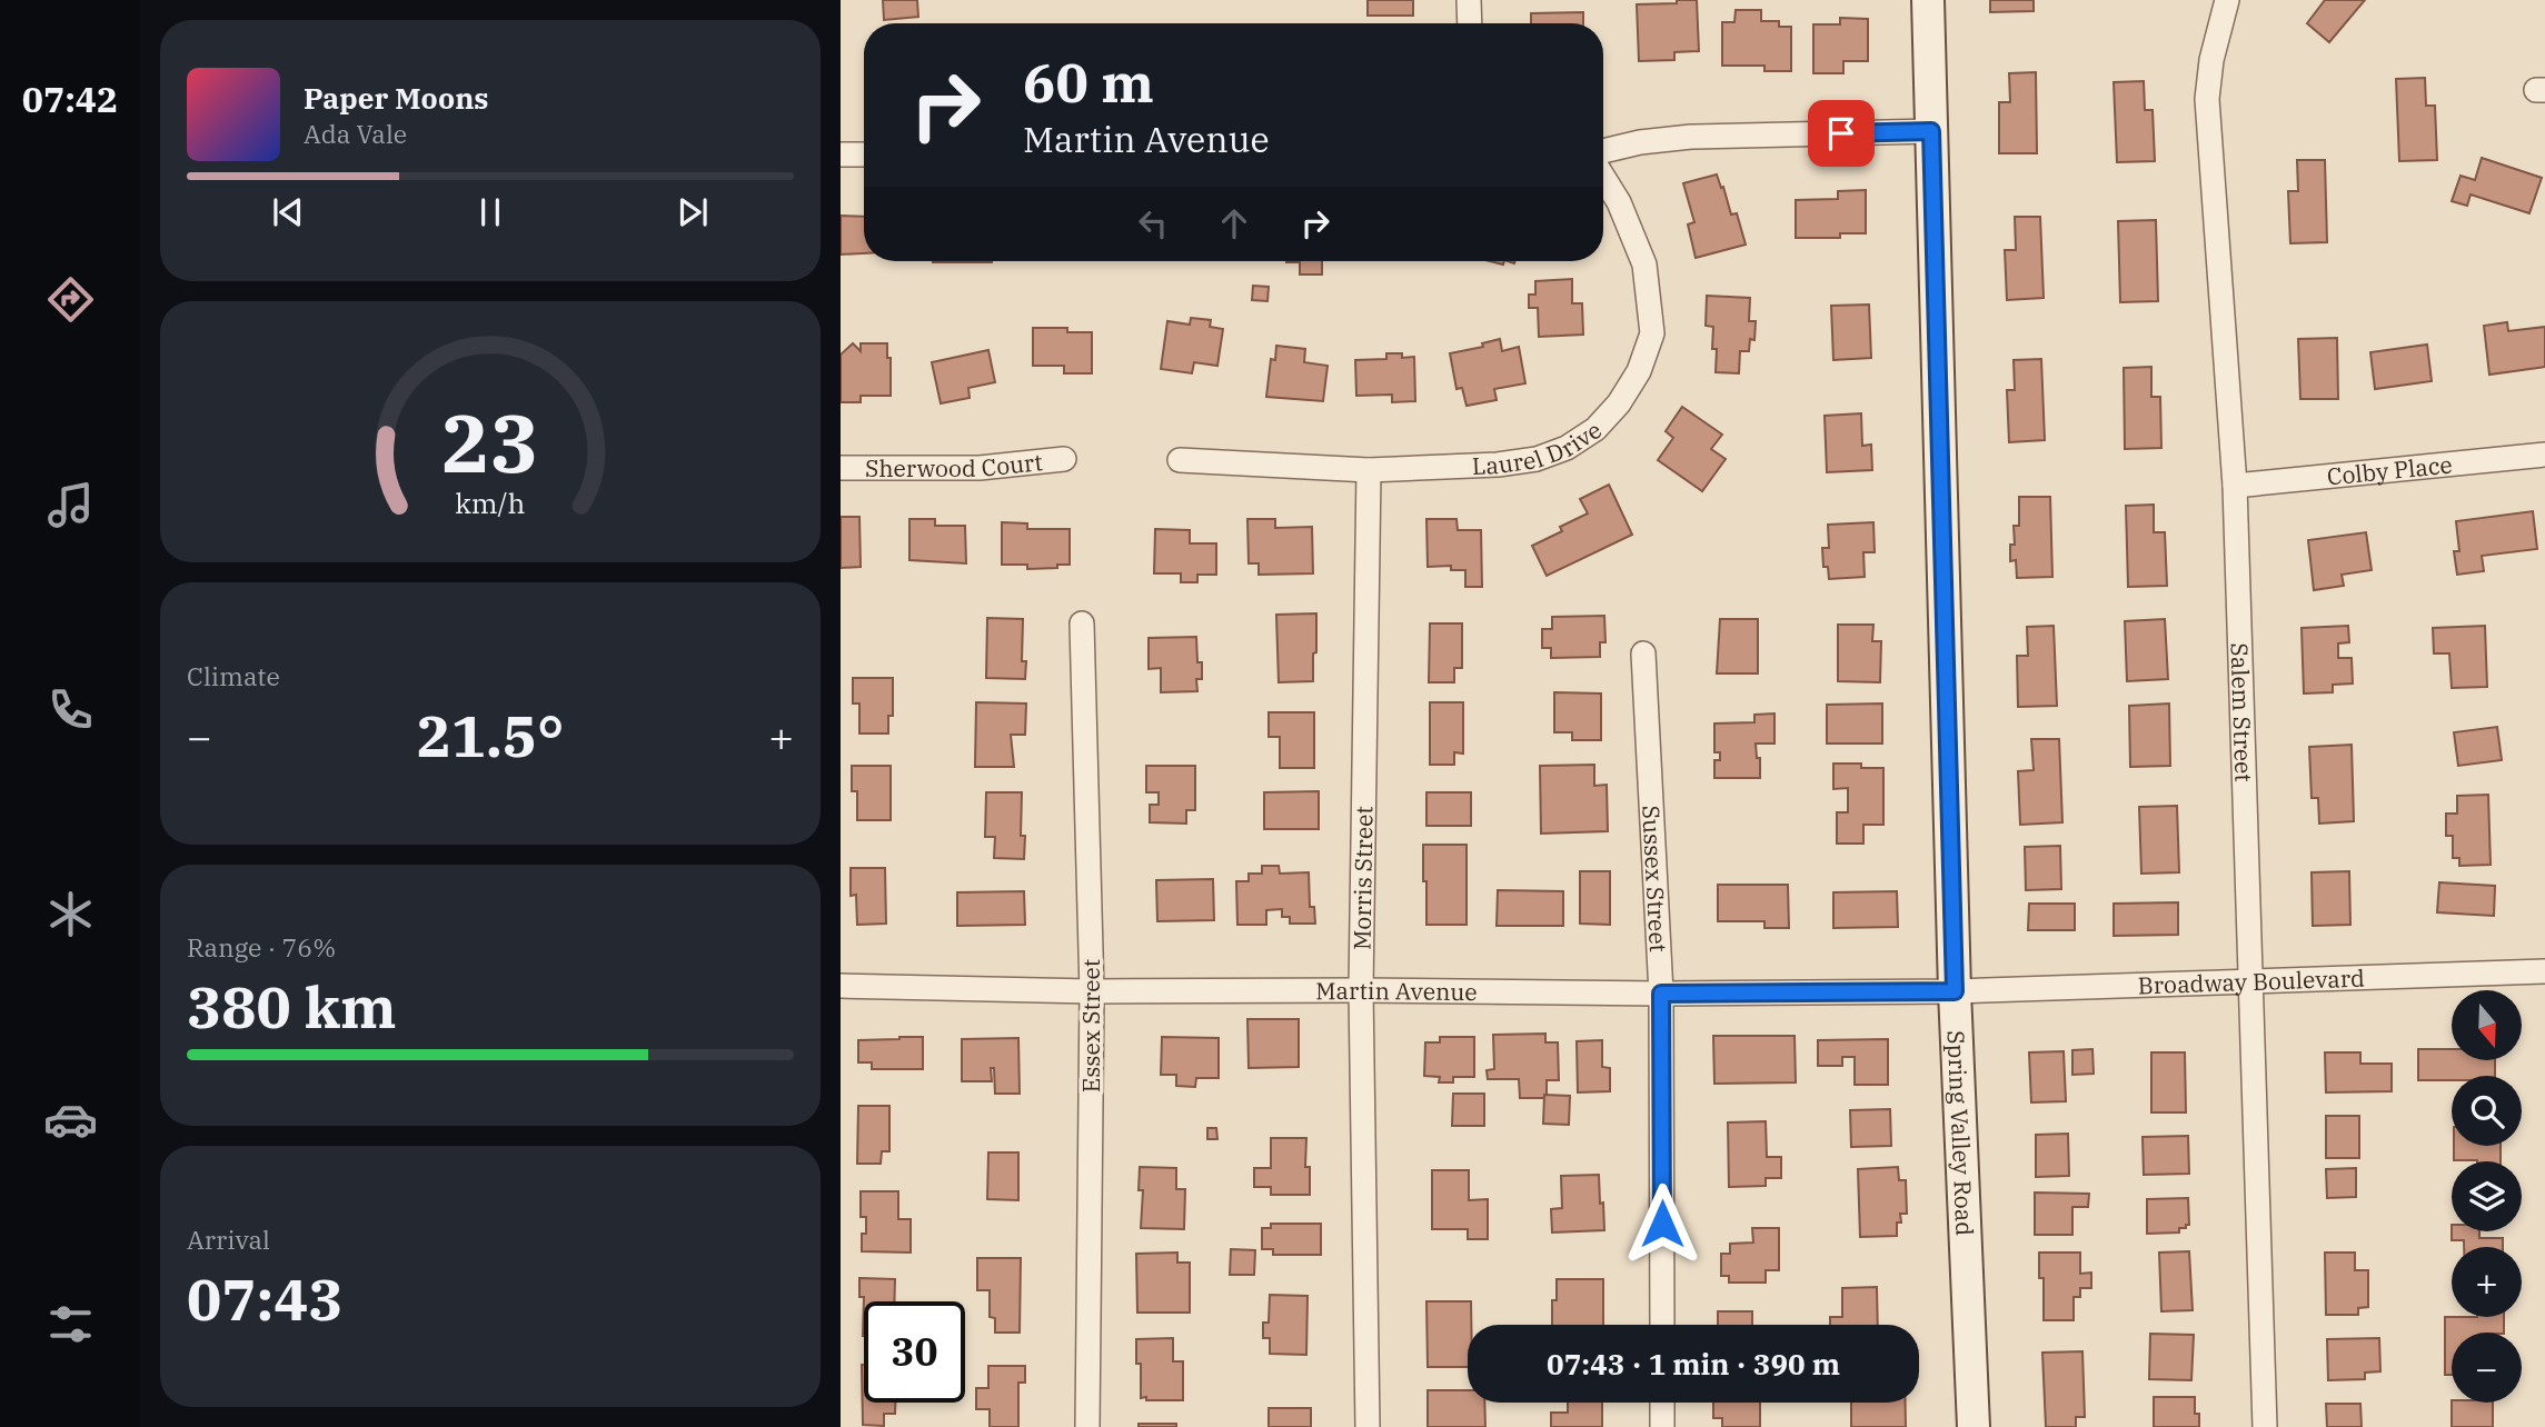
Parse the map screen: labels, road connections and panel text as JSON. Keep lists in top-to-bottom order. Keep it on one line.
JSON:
{"streets":{"street":["Laurel Drive","Sherwood Court","Colby Place","Salem Street","Morris Street","Sussex Street","Broadway Boulevard","Martin Avenue","Essex Street","Spring Valley Road"]},"crossings":[["Laurel Drive","Morris Street"],["Colby Place","Salem Street"],["Salem Street","Broadway Boulevard"],["Morris Street","Martin Avenue"],["Sussex Street","Martin Avenue"],["Broadway Boulevard","Martin Avenue"],["Broadway Boulevard","Spring Valley Road"],["Martin Avenue","Essex Street"],["Martin Avenue","Spring Valley Road"]],"north":"bottom","page":{"tabs":"07:42","turn":["60 m","Martin Avenue"],"song":["Paper Moons","Ada Vale"],"tile":["Climate",["Range · 76%","380 km"],["Arrival","07:43"]],"heat":["−","21.5°","+"],"map_buttons":["+","−"],"limit":"30","trip":"07:43 · 1 min · 390 m","gauge":["23","km/h"]}}
